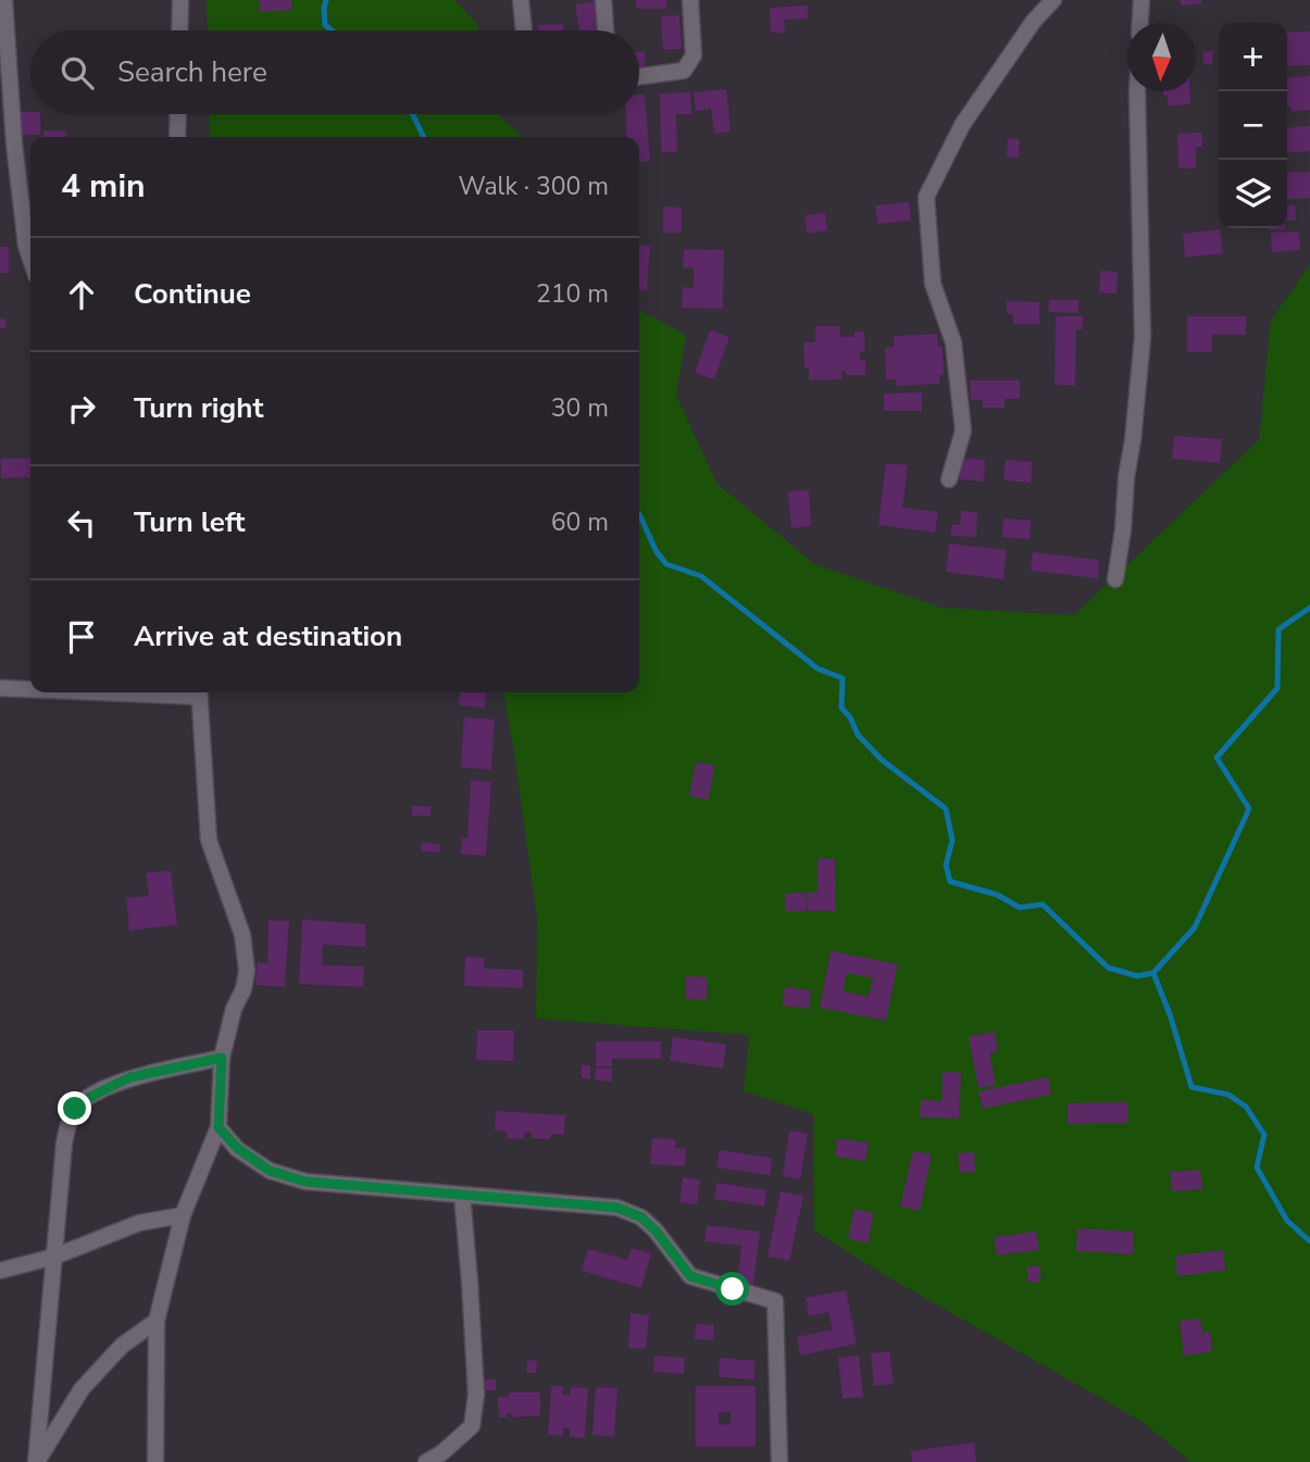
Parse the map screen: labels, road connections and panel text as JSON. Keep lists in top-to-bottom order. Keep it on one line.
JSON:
{"north":"bottom","page":{"map_buttons":["+","−"],"search":"Search here","heading":["4 min","Walk · 300 m"],"list":[["Continue","210 m"],["Turn right","30 m"],["Turn left","60 m"],"Arrive at destination"]}}
